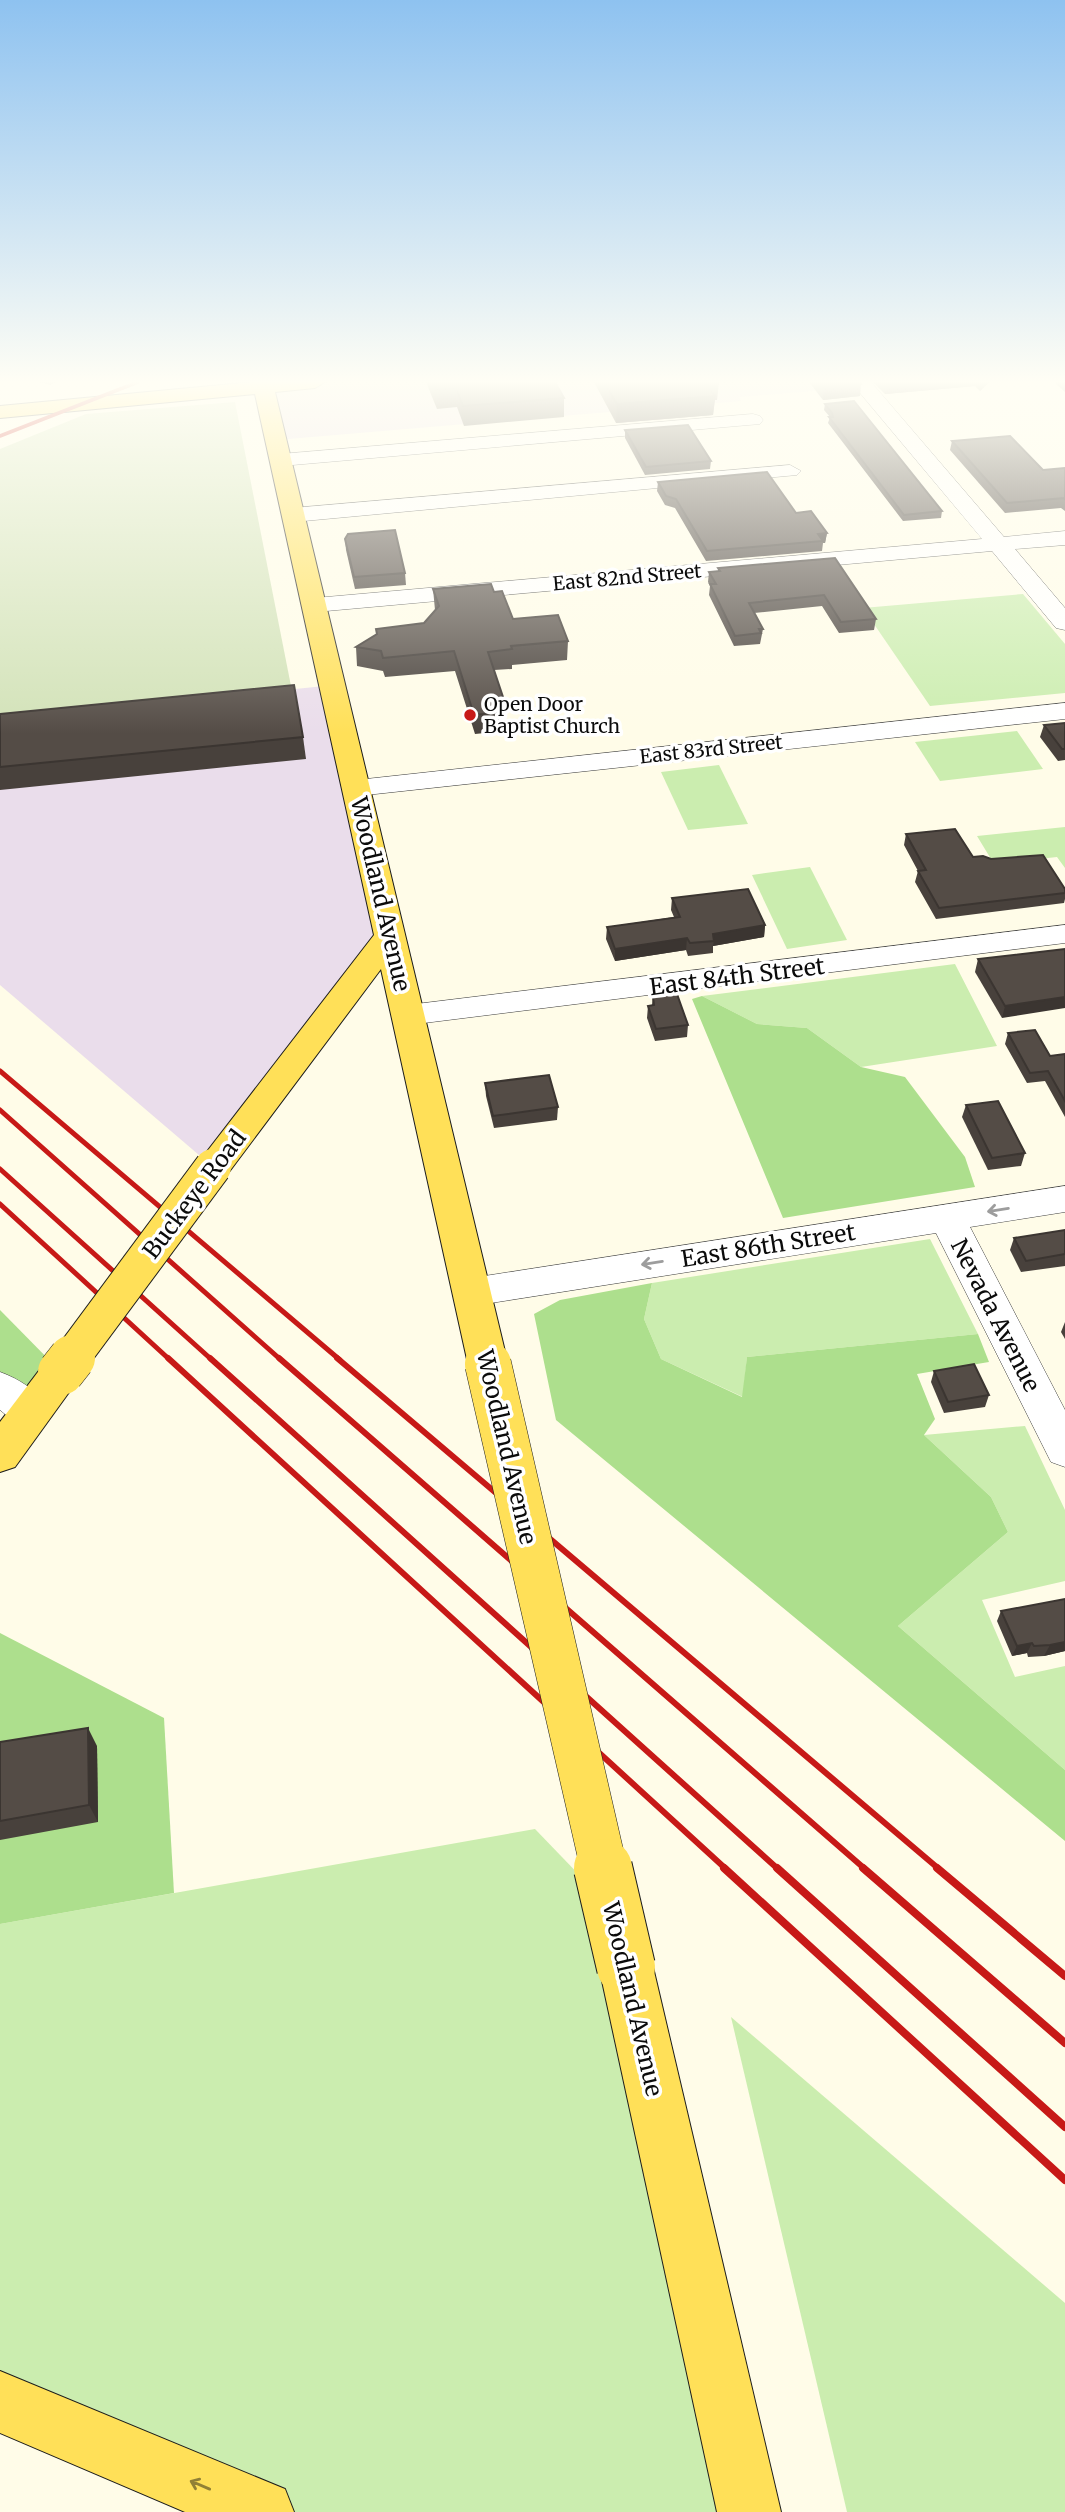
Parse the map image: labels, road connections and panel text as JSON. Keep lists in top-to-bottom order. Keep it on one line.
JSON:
{"streets":{"main road":["Woodland Avenue","Buckeye Road"],"street":["East 82nd Street","East 83rd Street","East 84th Street","East 86th Street","Nevada Avenue"]},"crossings":[["East 82nd Street","Woodland Avenue"],["East 83rd Street","Woodland Avenue"],["Woodland Avenue","East 84th Street"],["Woodland Avenue","Buckeye Road"],["Woodland Avenue","East 86th Street"],["East 86th Street","Nevada Avenue"]],"one_way":["East 86th Street"],"places":["Open Door Baptist Church"]}
